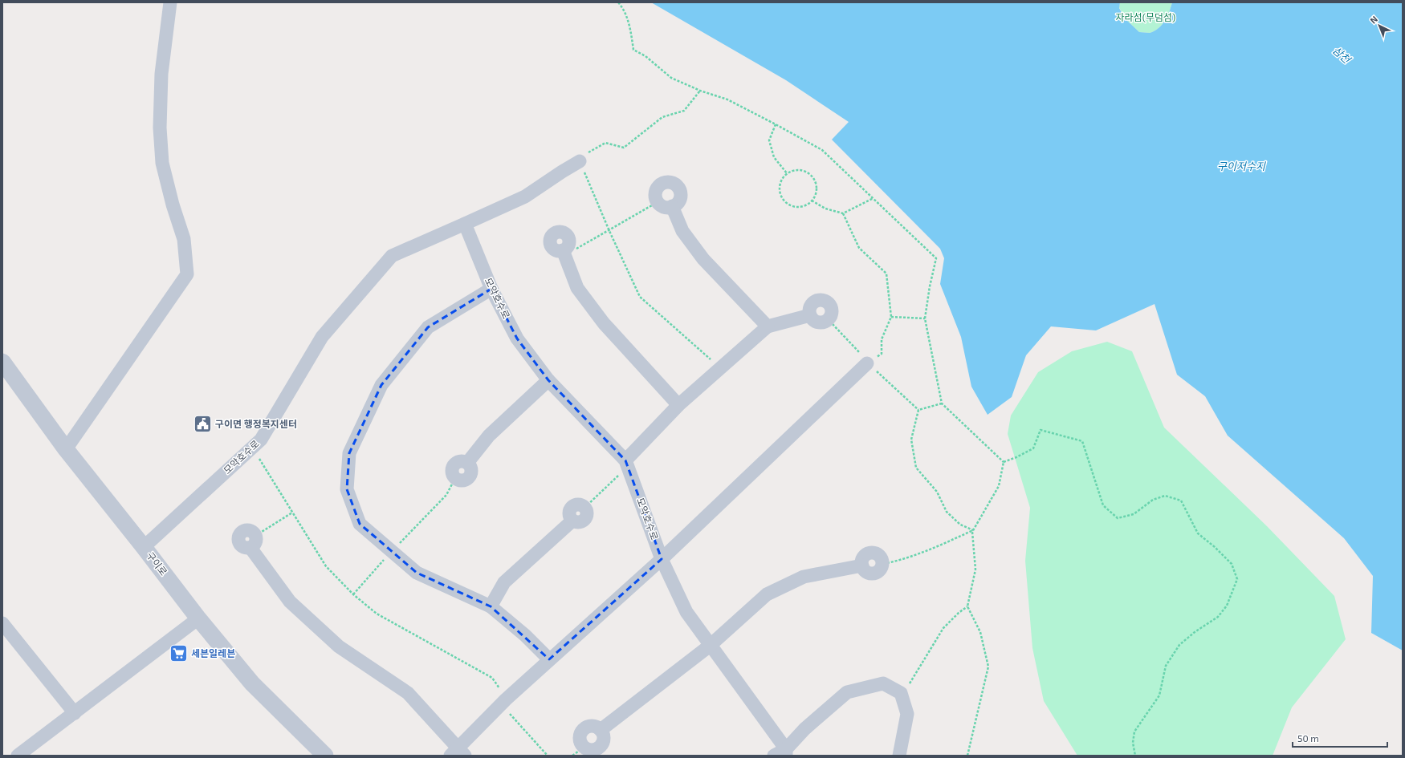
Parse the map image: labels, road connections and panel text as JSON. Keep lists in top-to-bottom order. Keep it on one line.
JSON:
{"streets":{"street":["모악호수로","구이로"]},"crossings":[["모악호수로","구이로"]],"water":["삼천","구이저수지"],"parks":["자라섬(무덤섬)"],"places":{"public building":["구이면 행정복지센터"],"supermarket":["세븐일레븐"]},"scale_bar":"50 m","north":"top left"}
